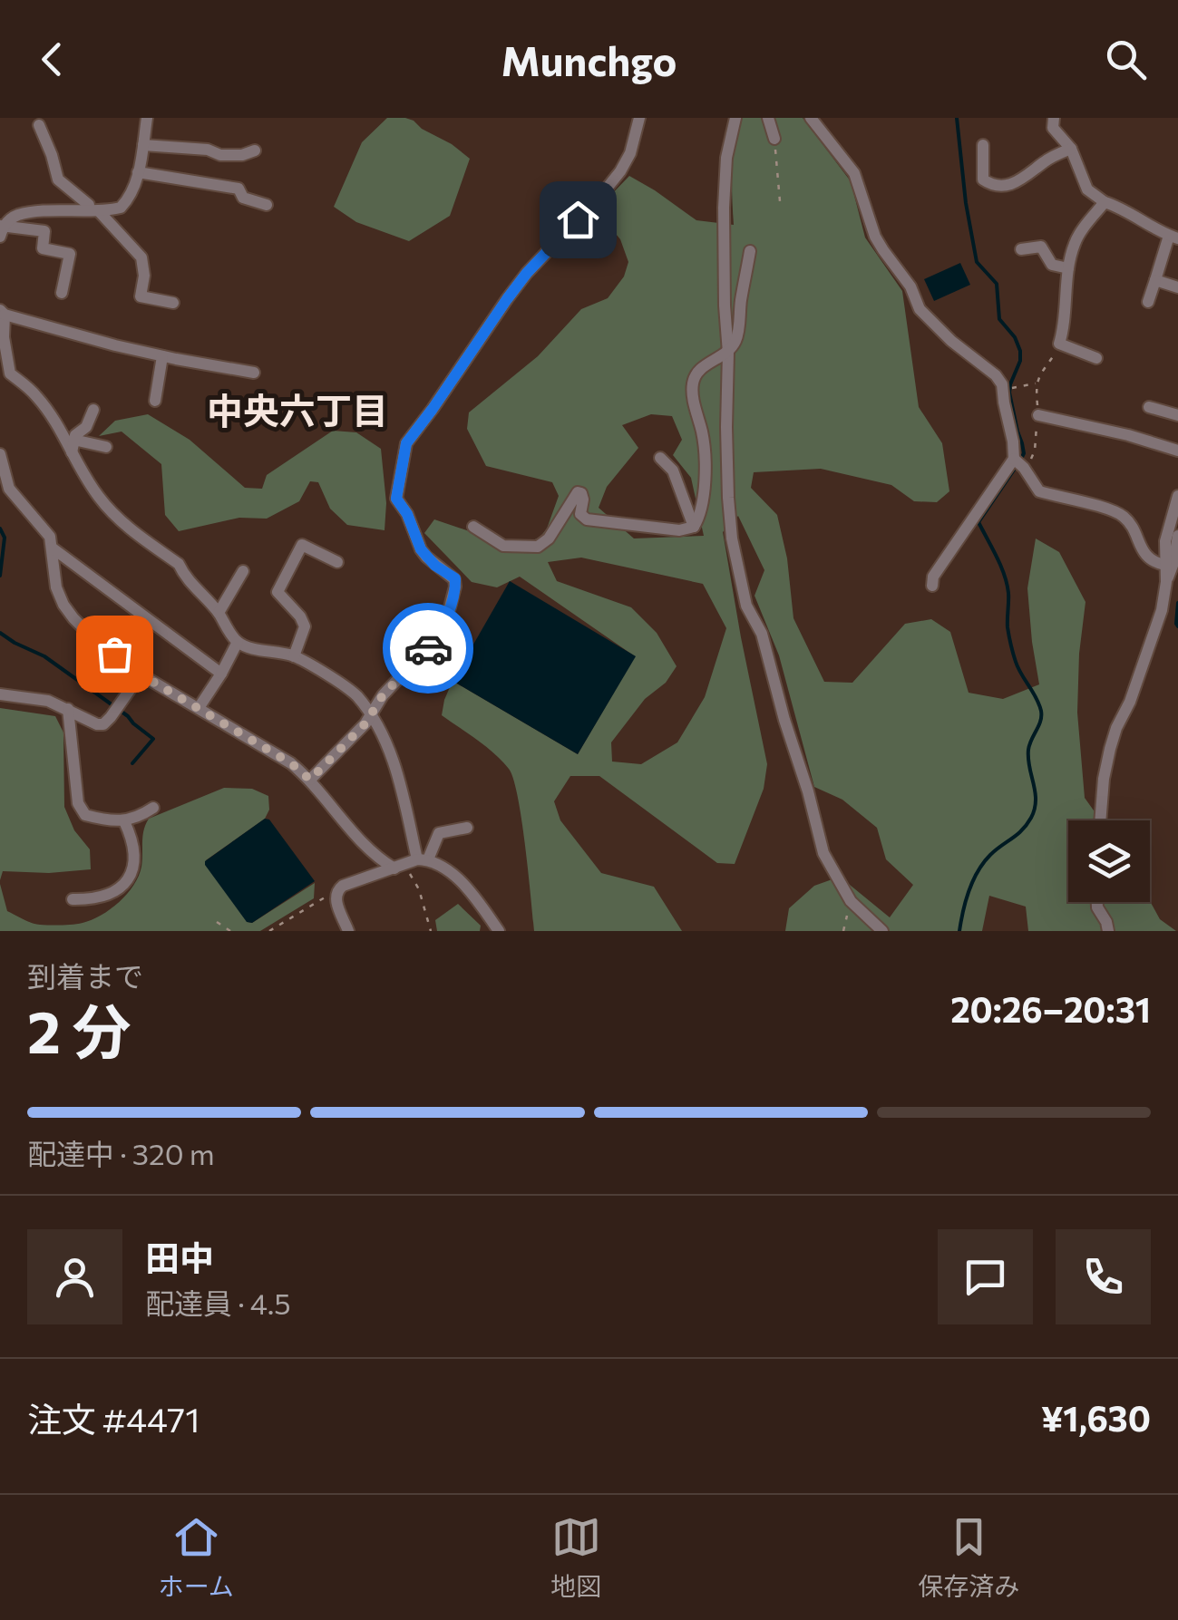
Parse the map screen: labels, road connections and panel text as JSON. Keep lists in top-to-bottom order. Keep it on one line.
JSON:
{"districts":["中央六丁目"],"page":{"header":"Munchgo","heading":["2 分","到着まで","20:26–20:31"],"panel":["田中","配達員 · 4.5","注文 #4471","¥1,630"],"bar":"配達中 · 320 m","tabs":["ホーム","地図","保存済み"]}}
